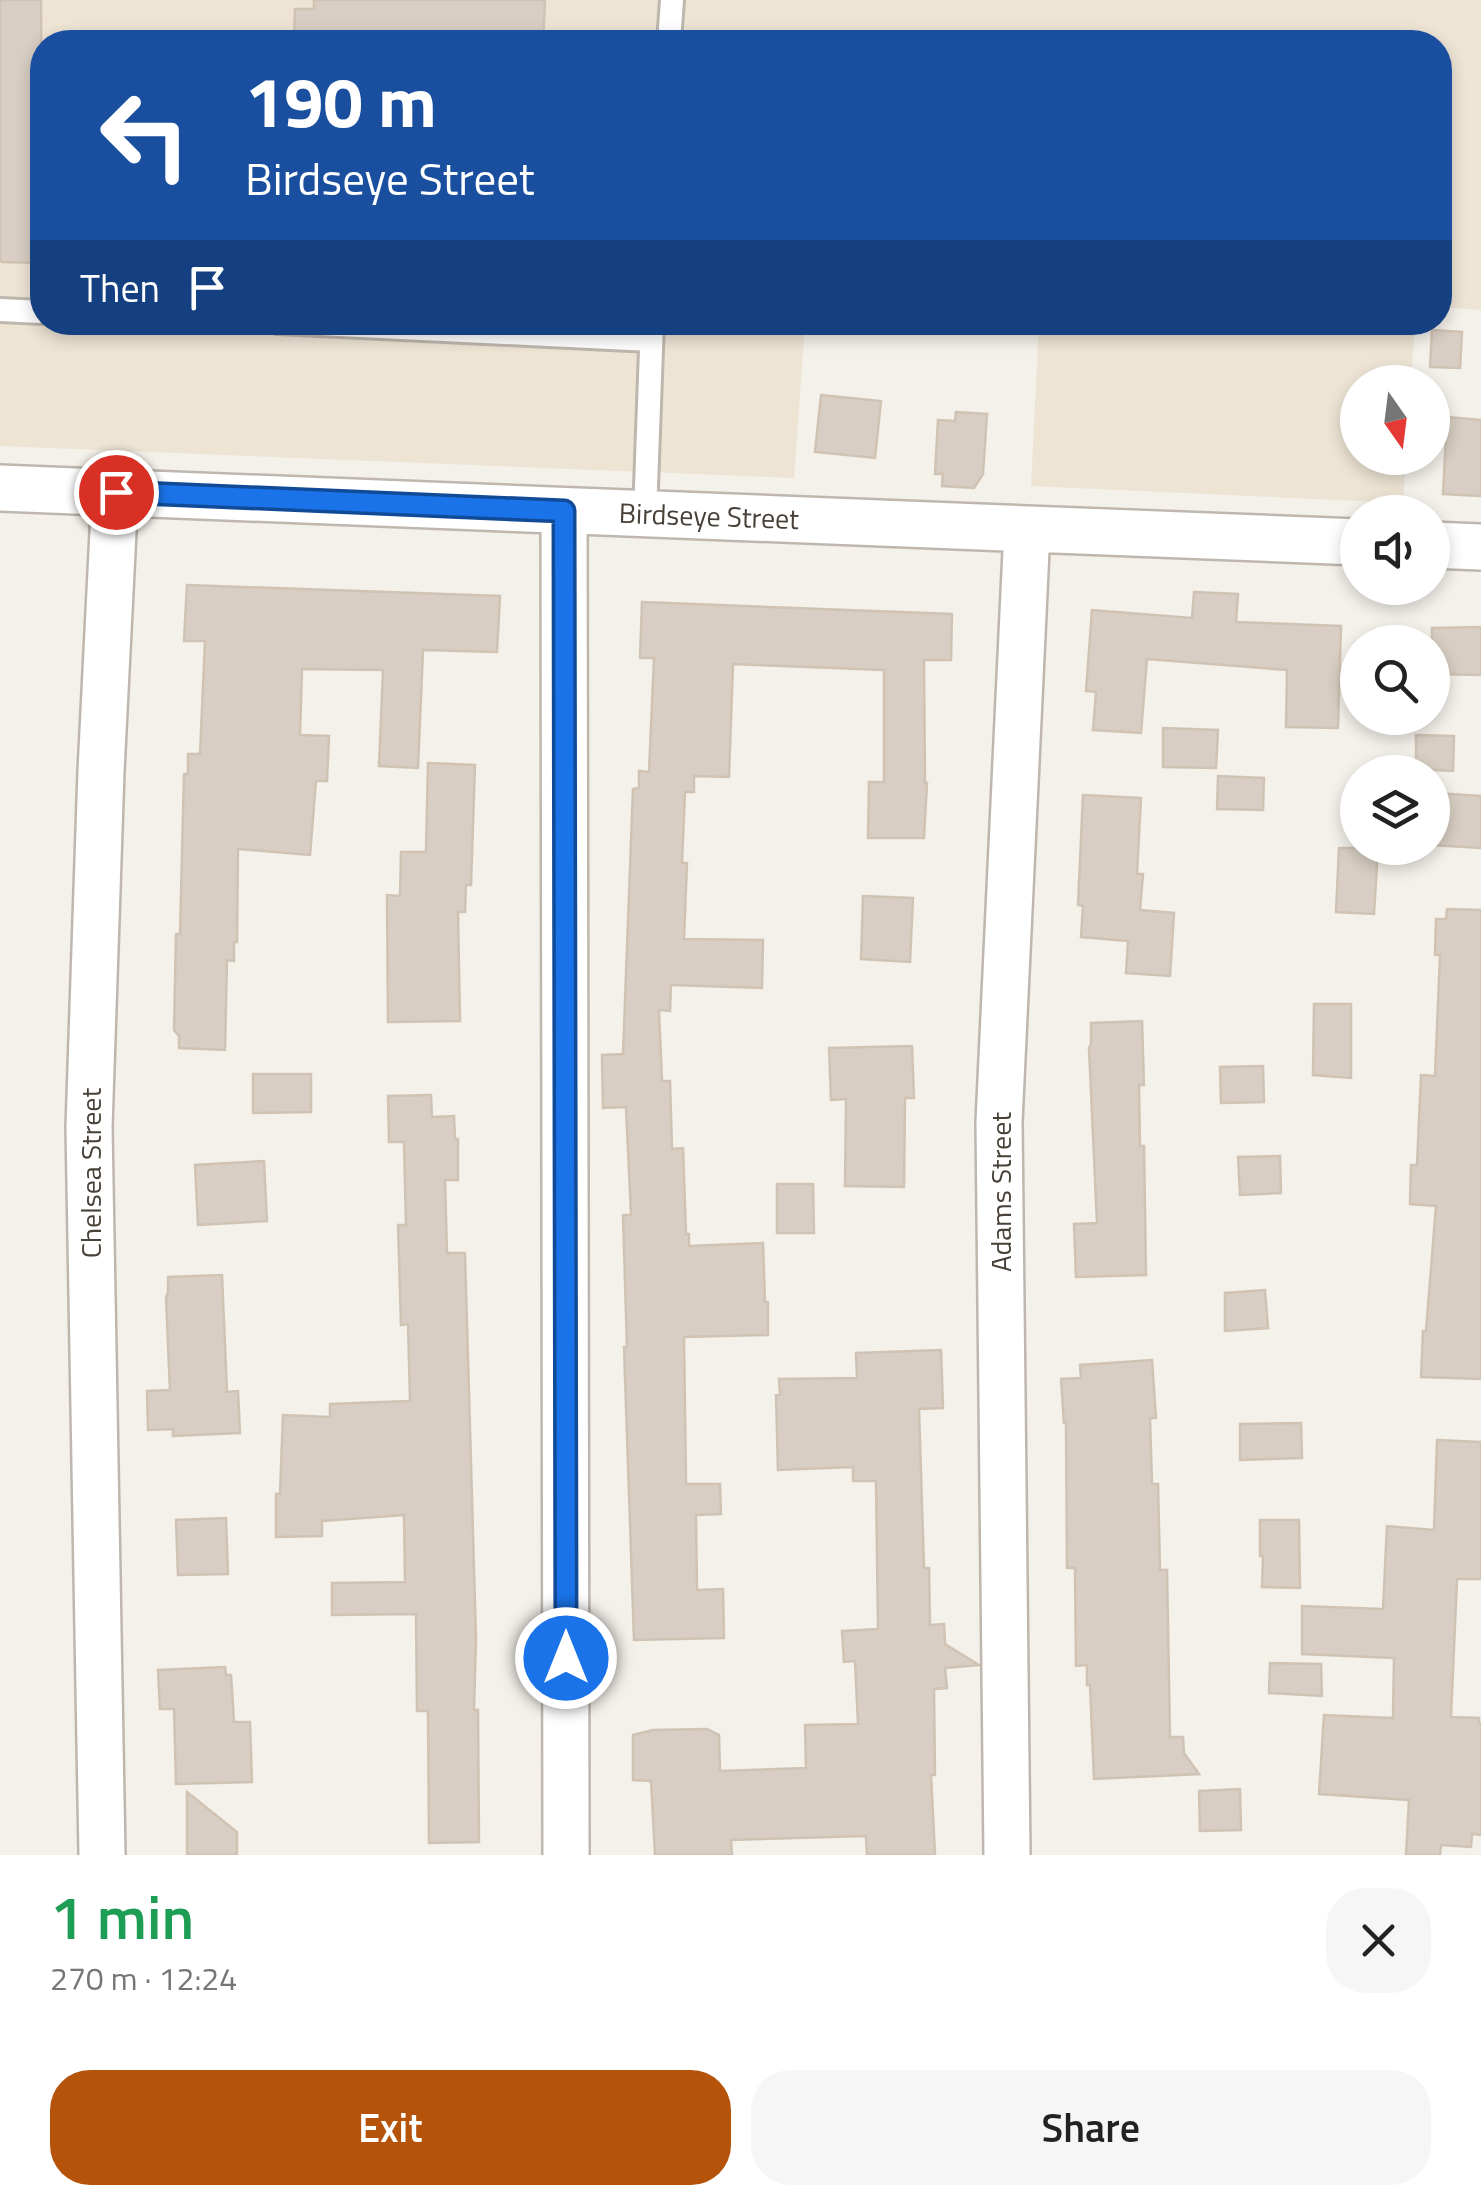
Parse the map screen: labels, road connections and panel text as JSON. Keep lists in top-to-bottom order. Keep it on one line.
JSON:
{"streets":{"street":["Birdseye Street","Chelsea Street","Adams Street"]},"crossings":[["Birdseye Street","Chelsea Street"],["Birdseye Street","Adams Street"]],"north":"bottom","page":{"turn":["190 m","Birdseye Street"],"then":"Then","heading":["1 min","270 m · 12:24"],"buttons":["Exit","Share"]}}
